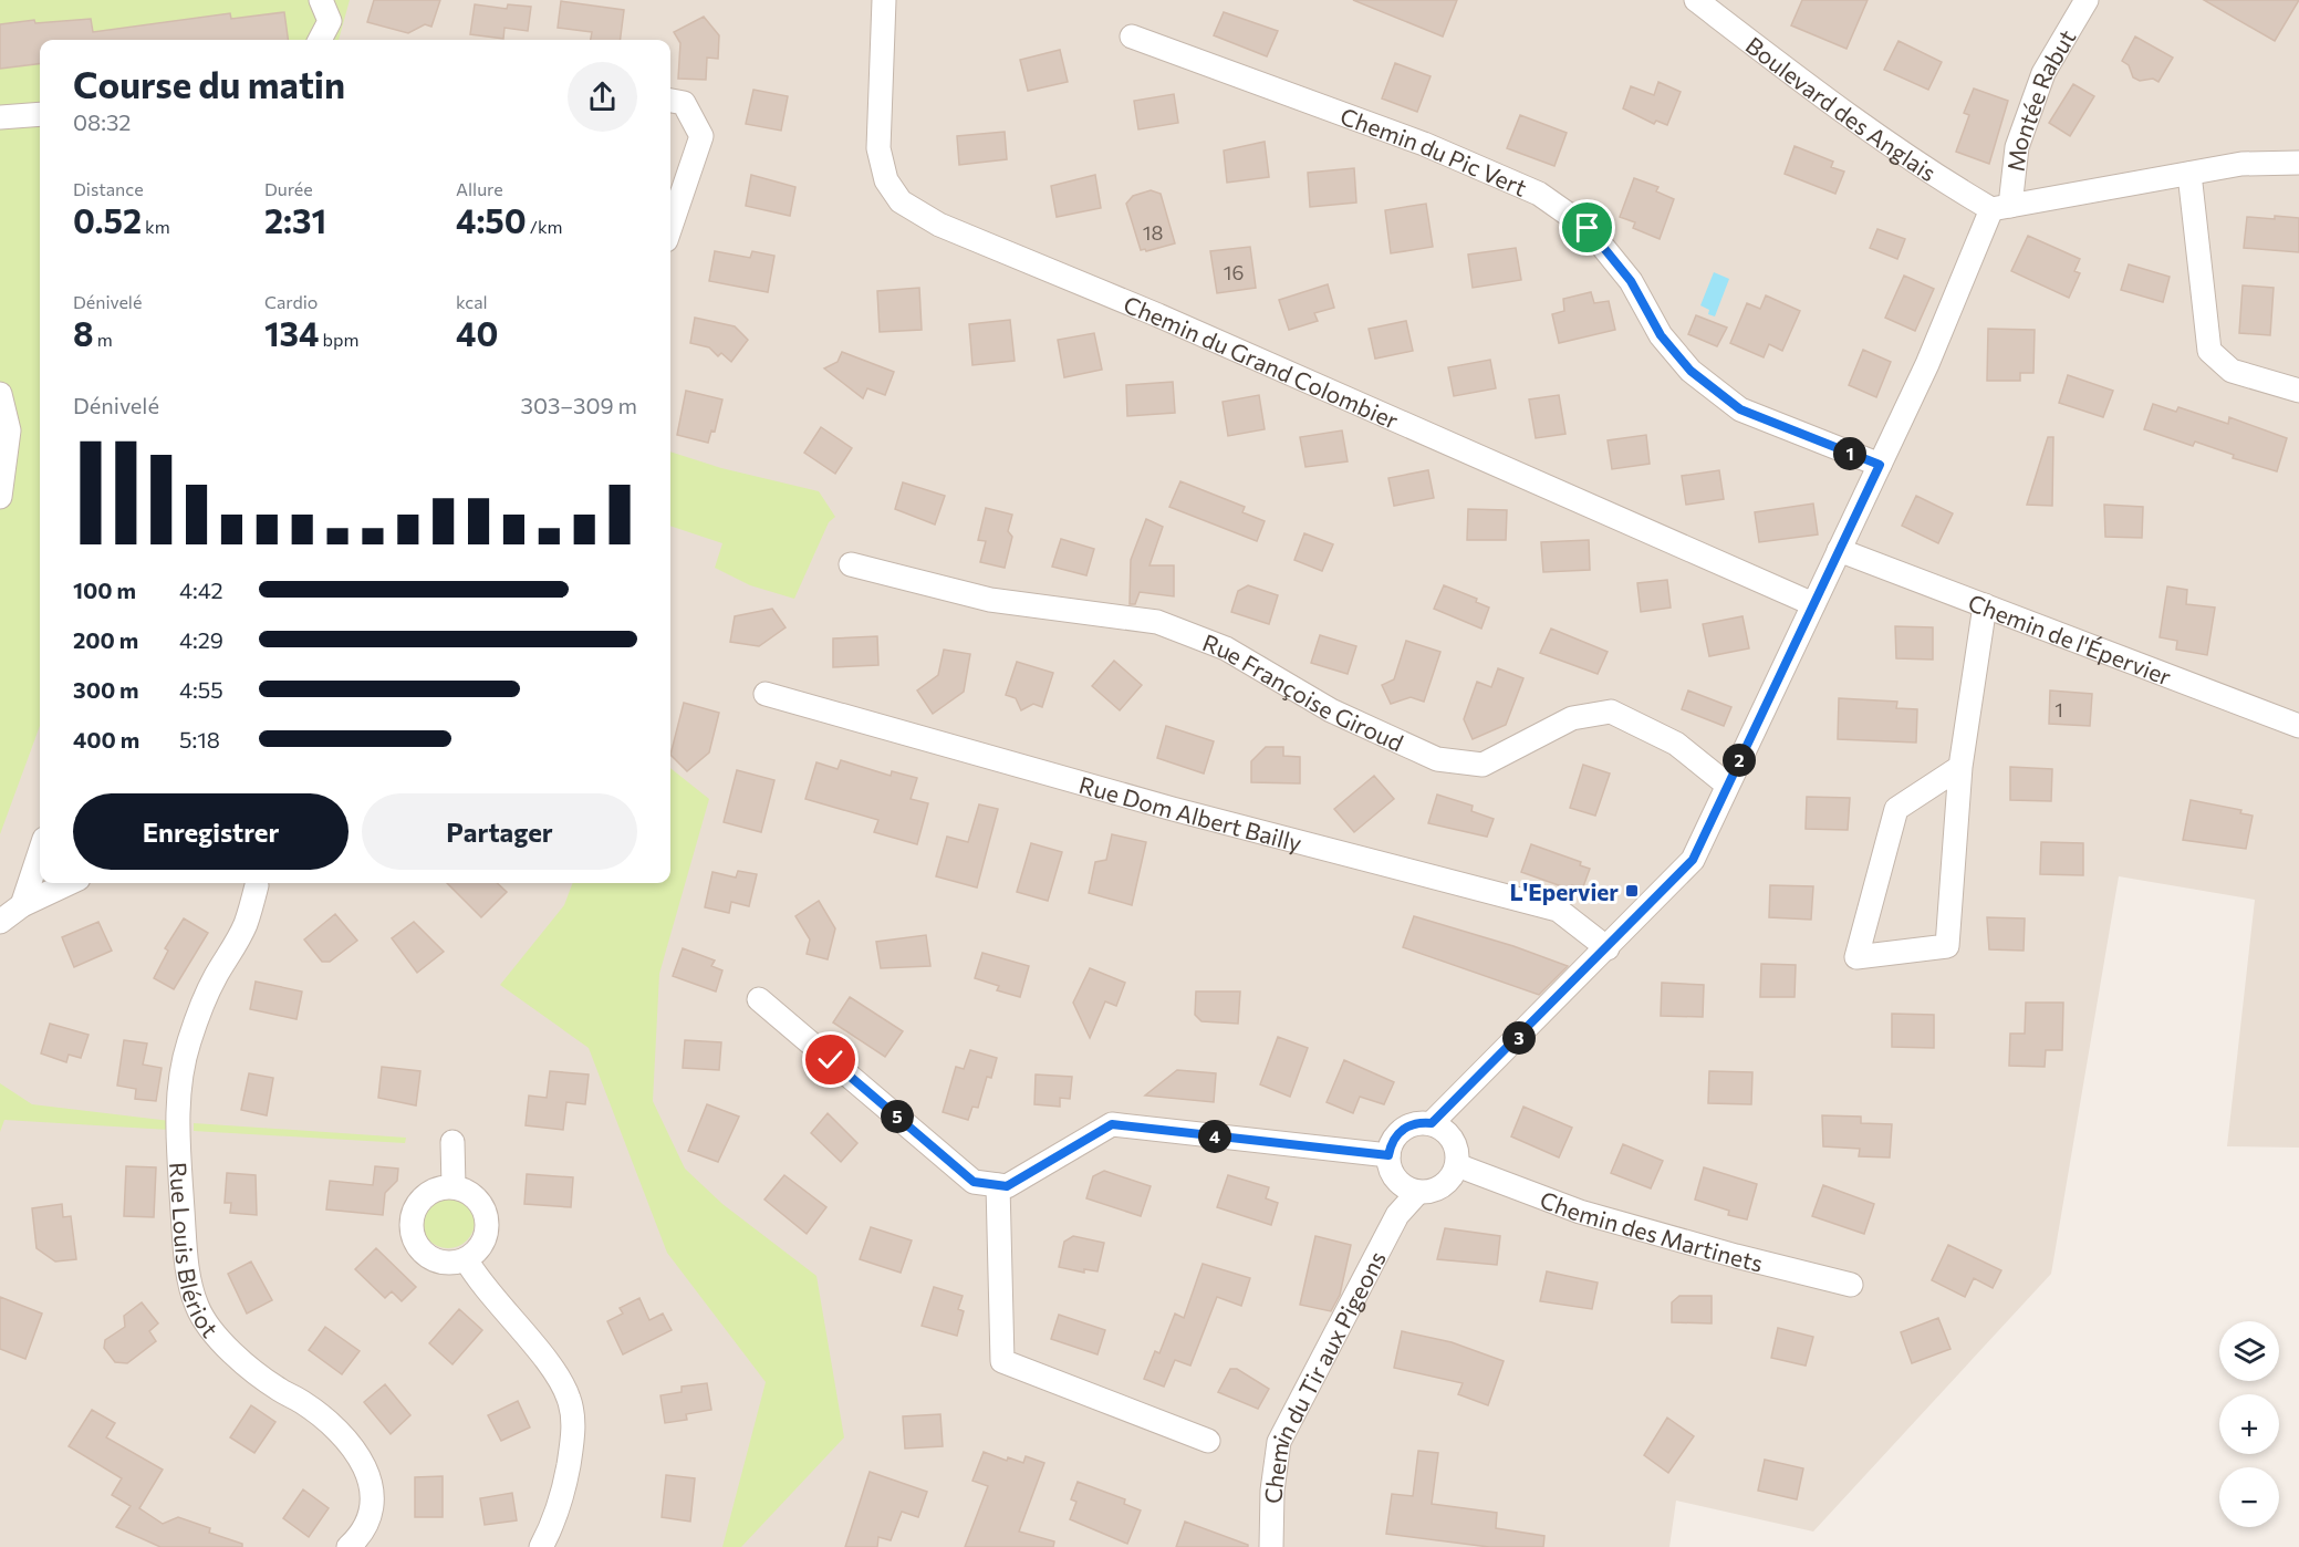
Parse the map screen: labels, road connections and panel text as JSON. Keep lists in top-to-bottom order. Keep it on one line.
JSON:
{"streets":{"street":["Montée Rabut","Boulevard des Anglais","Chemin du Pic Vert","Chemin du Grand Colombier","Chemin de l'Épervier","Rue Françoise Giroud","Rue Dom Albert Bailly","Chemin des Martinets","Rue Louis Blériot","Chemin du Tir aux Pigeons"]},"crossings":[["Montée Rabut","Boulevard des Anglais"],["Chemin des Martinets","Chemin du Tir aux Pigeons"]],"places":{"transit":["L'Epervier"]},"house_numbers":["18","16","1"],"page":{"heading":["Course du matin","08:32"],"stats":[["Distance","0.52 km"],["Durée","2:31"],["Allure","4:50 /km"],["Dénivelé","8 m"],["Cardio","134 bpm"],["kcal","40"]],"chart":["Dénivelé","303–309 m"],"pins":["1","2","3","5","4"],"list":[{"name":"100 m","note":"4:42"},{"name":"200 m","note":"4:29"},{"name":"300 m","note":"4:55"},{"name":"400 m","note":"5:18"}],"buttons":["Enregistrer","Partager"],"map_buttons":["+","−"]}}
